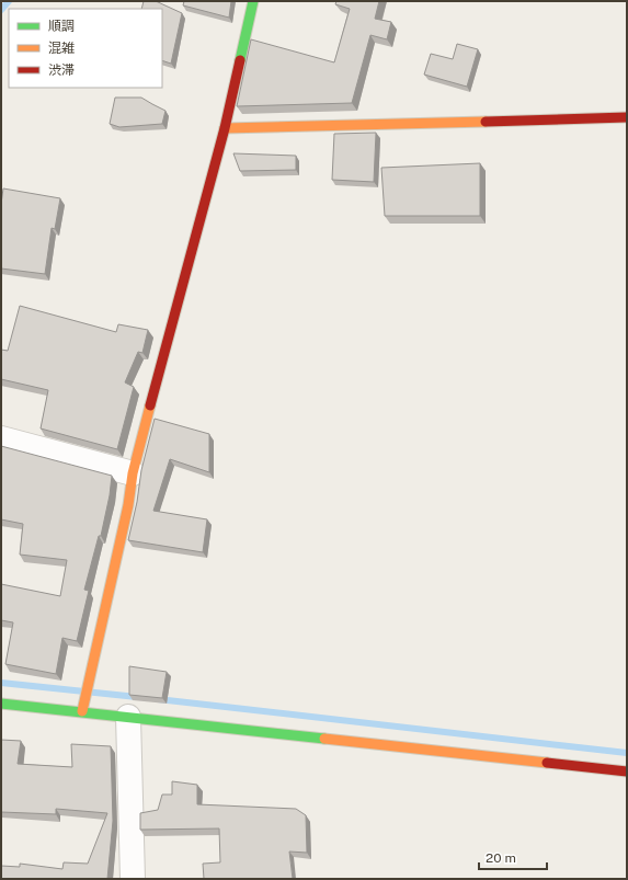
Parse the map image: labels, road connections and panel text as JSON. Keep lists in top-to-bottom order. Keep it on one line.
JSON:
{"legend":["順調","混雑","渋滞"],"scale_bar":"20 m"}
